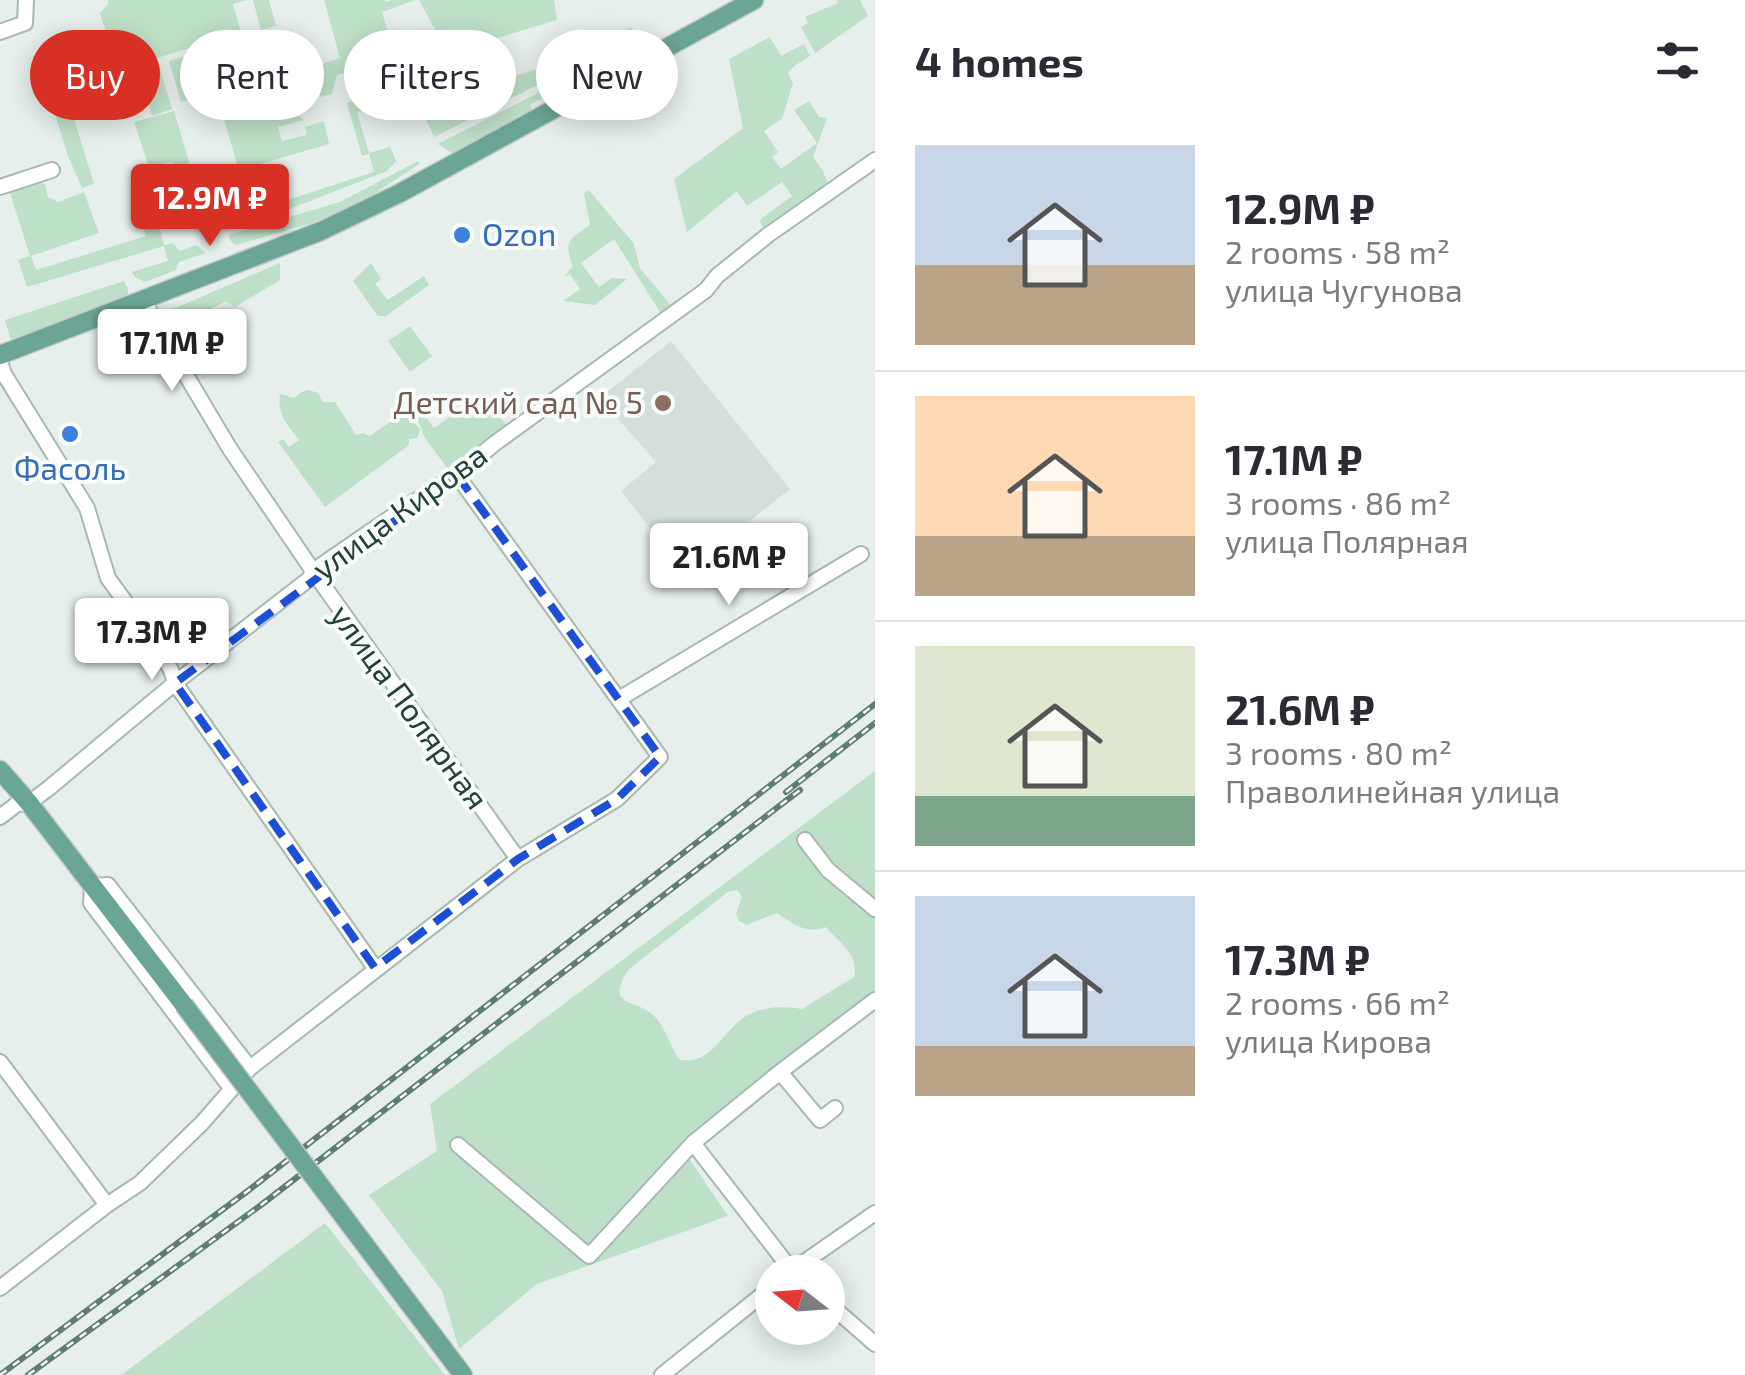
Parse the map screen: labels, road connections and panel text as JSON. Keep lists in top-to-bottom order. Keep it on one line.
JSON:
{"streets":{"street":["улица Кирова","улица Полярная"]},"crossings":[["улица Кирова","улица Полярная"]],"places":["Ozon","Детский сад № 5","Фасоль"],"north":"left","page":{"heading":"4 homes","chip":["Buy","Rent","Filters","New"],"list":[{"name":"12.9M ₽","note":"2 rooms · 58 m² · улица Чугунова"},{"name":"17.1M ₽","note":"3 rooms · 86 m² · улица Полярная"},{"name":"21.6M ₽","note":"3 rooms · 80 m² · Праволинейная улица"},{"name":"17.3M ₽","note":"2 rooms · 66 m² · улица Кирова"}],"price":["12.9M ₽","17.1M ₽","21.6M ₽","17.3M ₽"]}}
